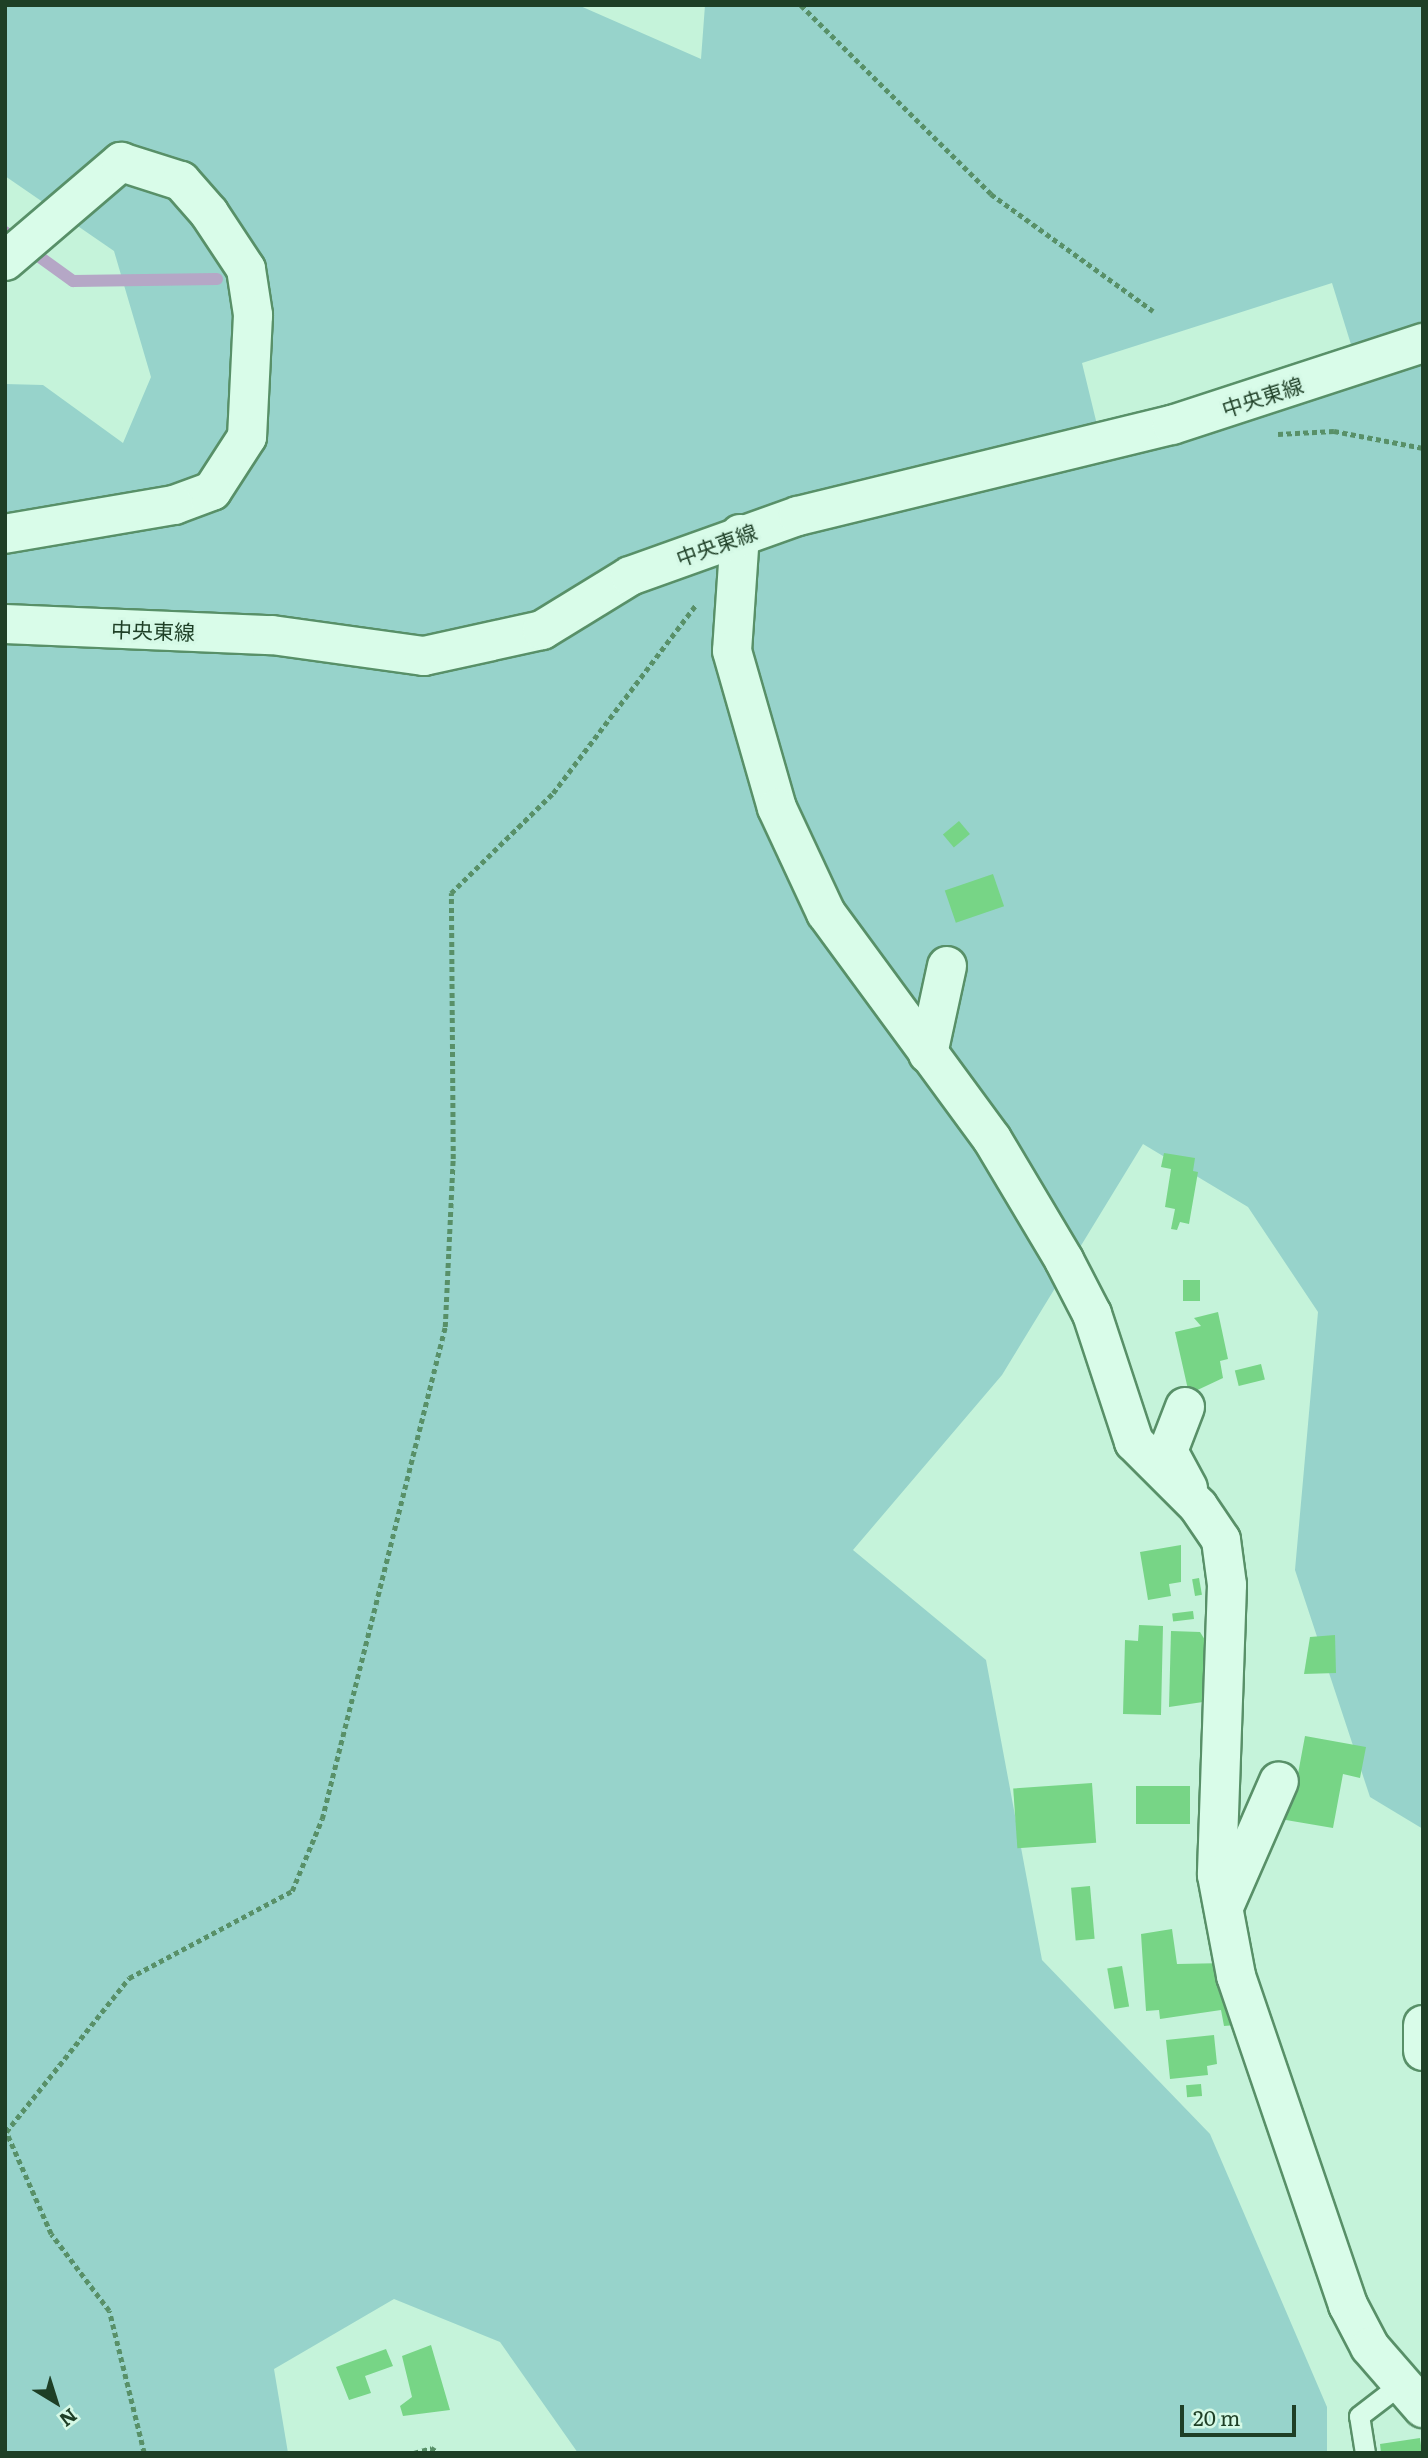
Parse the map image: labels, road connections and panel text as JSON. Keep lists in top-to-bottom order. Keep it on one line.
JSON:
{"streets":{"street":["中央東線"]},"scale_bar":"20 m","north":"bottom right"}
